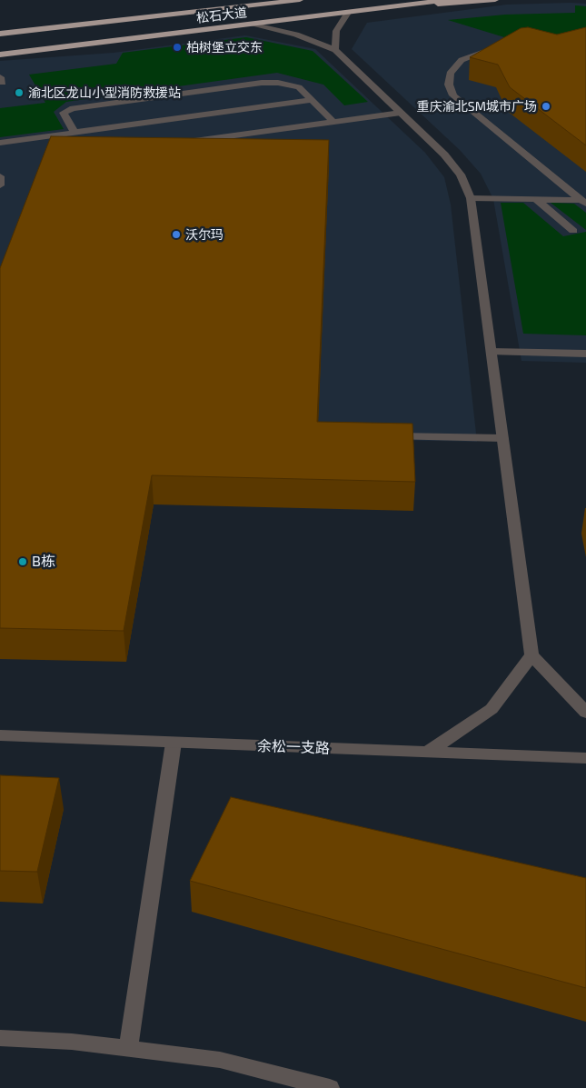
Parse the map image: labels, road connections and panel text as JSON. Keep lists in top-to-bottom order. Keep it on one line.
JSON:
{"streets":{"highway":["松石大道"],"street":["余松一支路"]},"places":["柏树堡立交东","渝北区龙山小型消防救援站","重庆渝北SM城市广场","沃尔玛","B栋"]}
